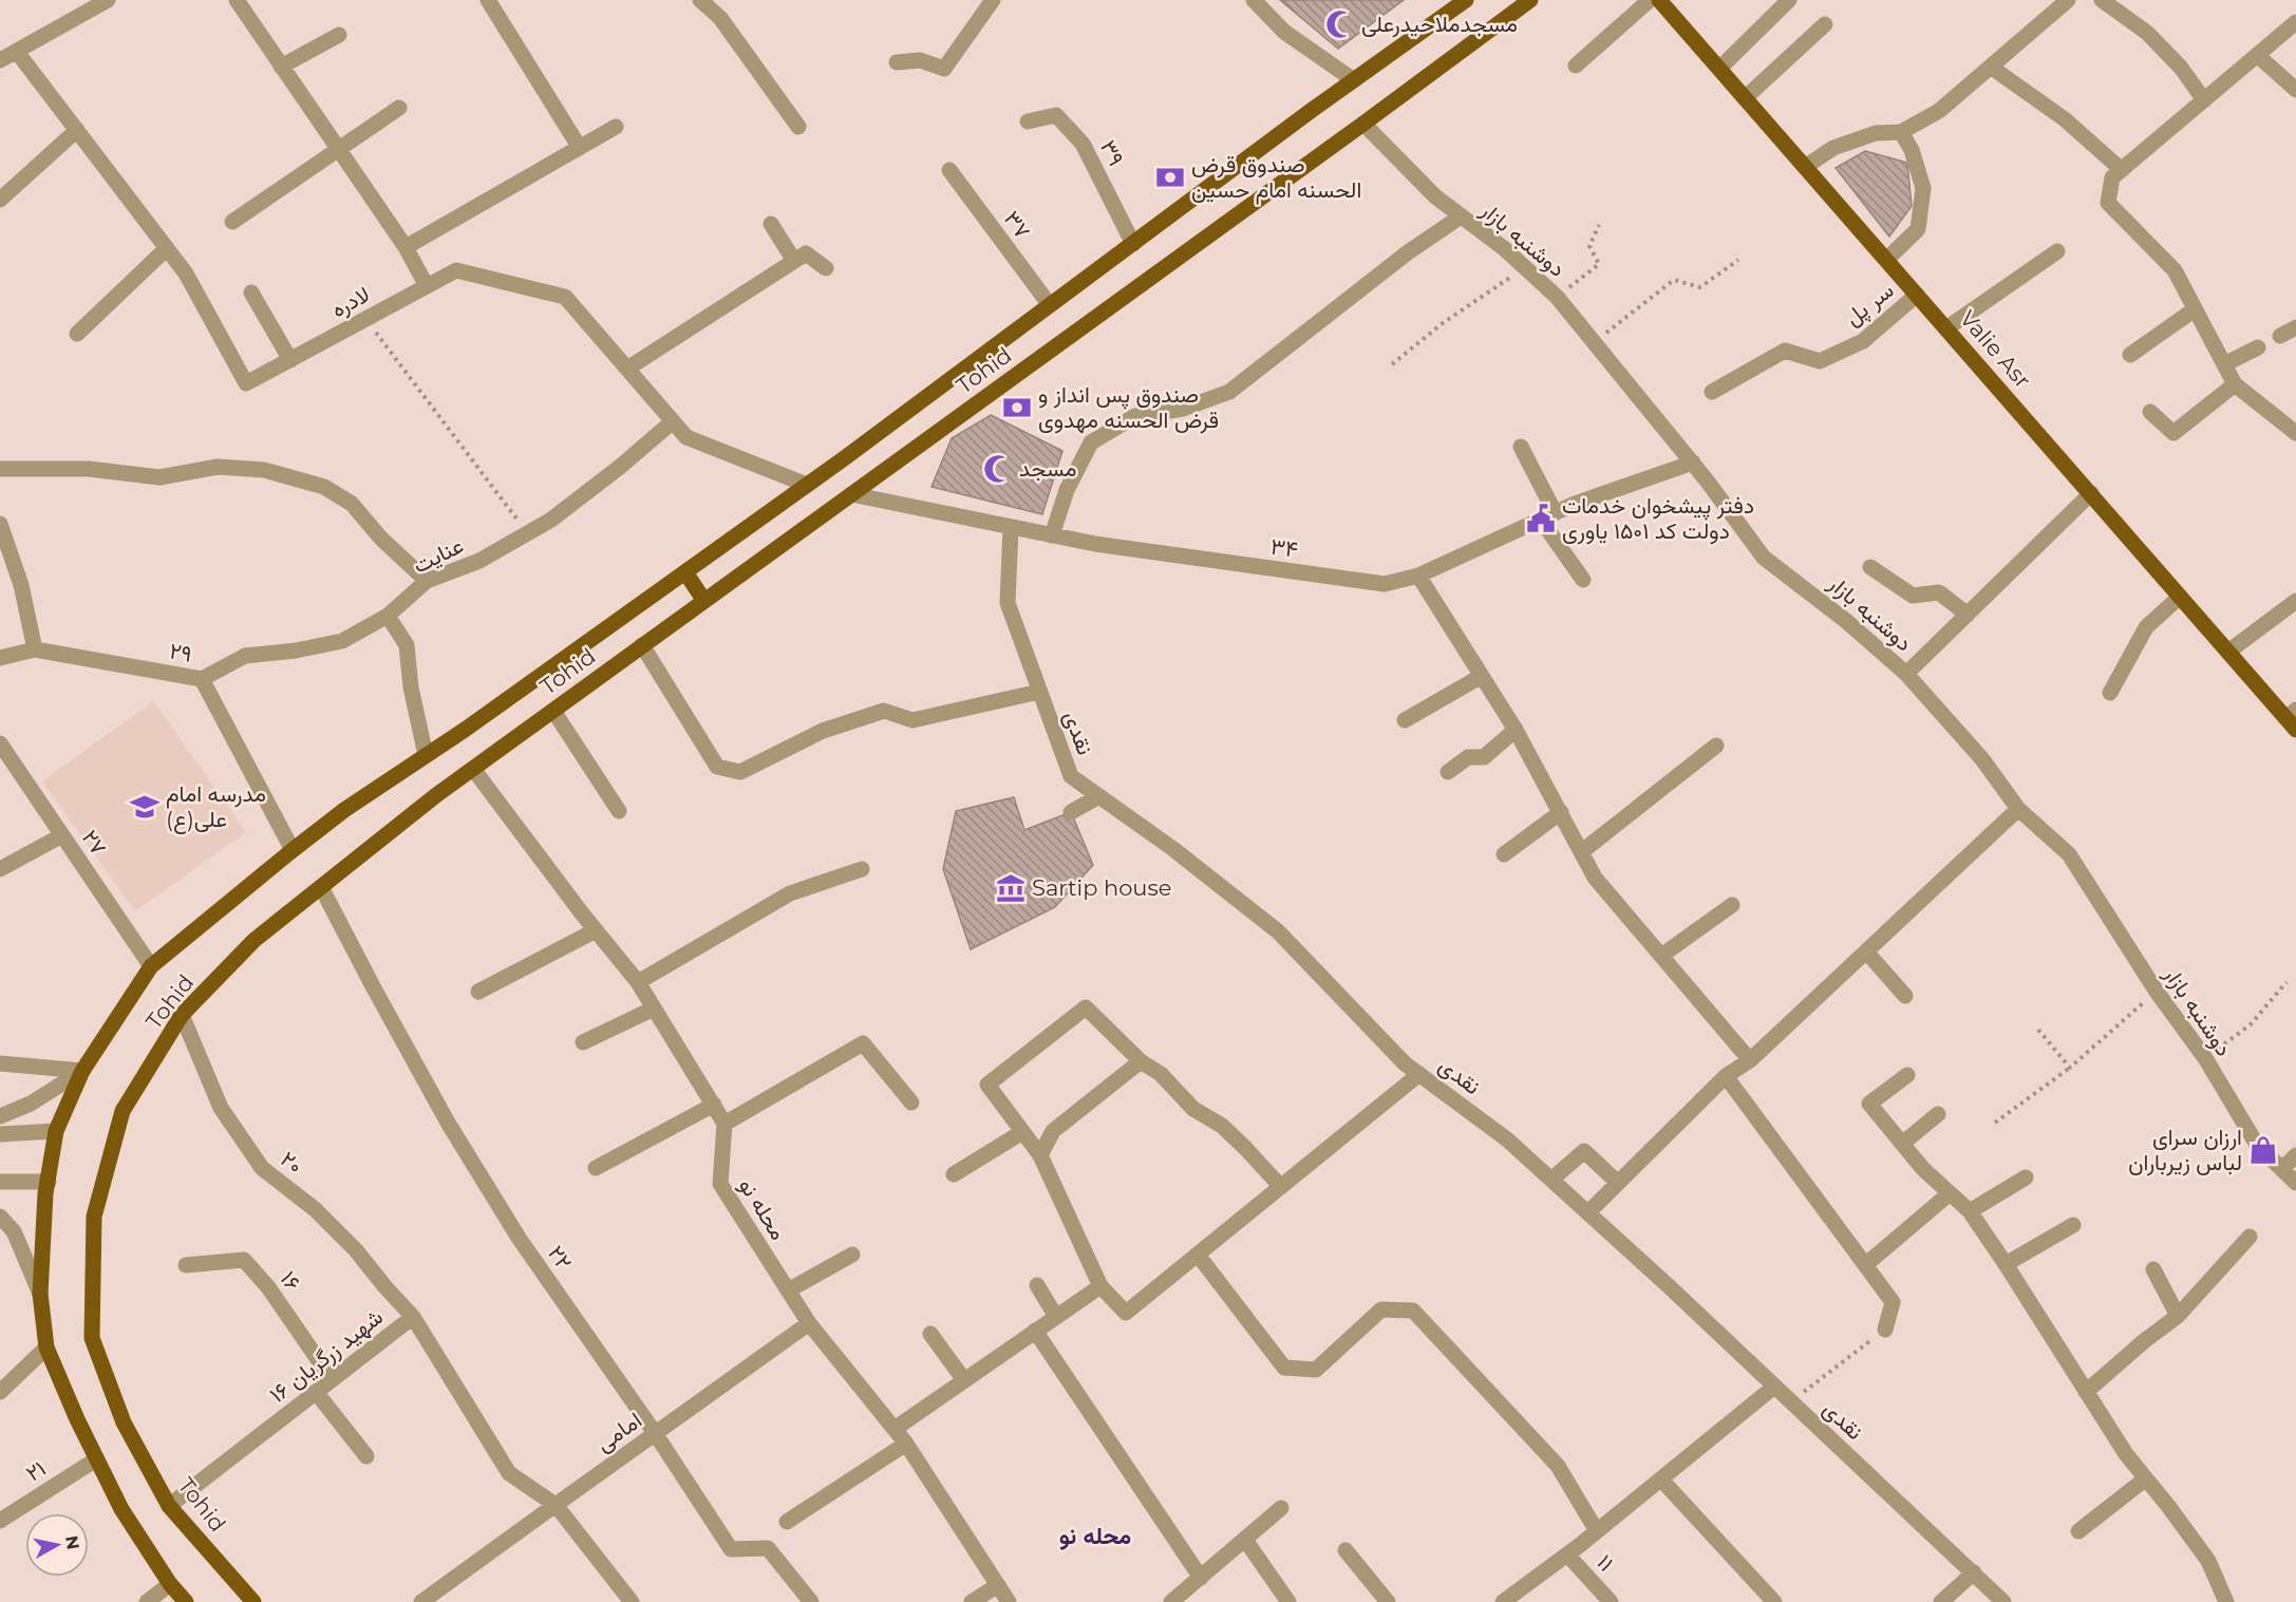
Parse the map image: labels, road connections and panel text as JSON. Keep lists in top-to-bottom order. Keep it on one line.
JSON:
{"streets":{"main road":["Valie Asr","Tohid"],"street":["۳۹","۳۷","دوشنبه بازار","لادره","سر پل","۳۴","عنایت","۲۹","نقدی","۲۷","۲۰","محله نو","۲۲","۱۶","۱۶ شهید زرگریان","امامی","۲۱","۱۱"]},"crossings":[["۳۹","Tohid"],["۳۷","Tohid"],["دوشنبه بازار","Tohid"],["دوشنبه بازار","۳۴"],["لادره","Tohid"],["لادره","عنایت"],["سر پل","Valie Asr"],["Tohid","۳۴"],["Tohid","۲۹"],["Tohid","۲۷"],["Tohid","۲۰"],["Tohid","۲۲"],["Tohid","۱۶ شهید زرگریان"],["Tohid","۲۱"],["۳۴","نقدی"],["عنایت","۲۹"],["۲۰","۱۶ شهید زرگریان"],["محله نو","امامی"],["۲۲","امامی"],["۱۶","۱۶ شهید زرگریان"],["۱۶ شهید زرگریان","امامی"]],"districts":["محله نو"],"places":{"mosque":["مسجدملاحیدرعلی","مسجد"],"bank":["صندوق قرض الحسنه امام حسین","صندوق پس انداز و قرض الحسنه مهدوی"],"public building":["دفتر پیشخوان خدمات دولت کد ۱۵۰۱ یاوری"],"school or university":["مدرسه امام علی(ع)"],"museum":["Sartip house"],"shop":["ارزان سرای لباس زیرباران"]},"north":"right"}
